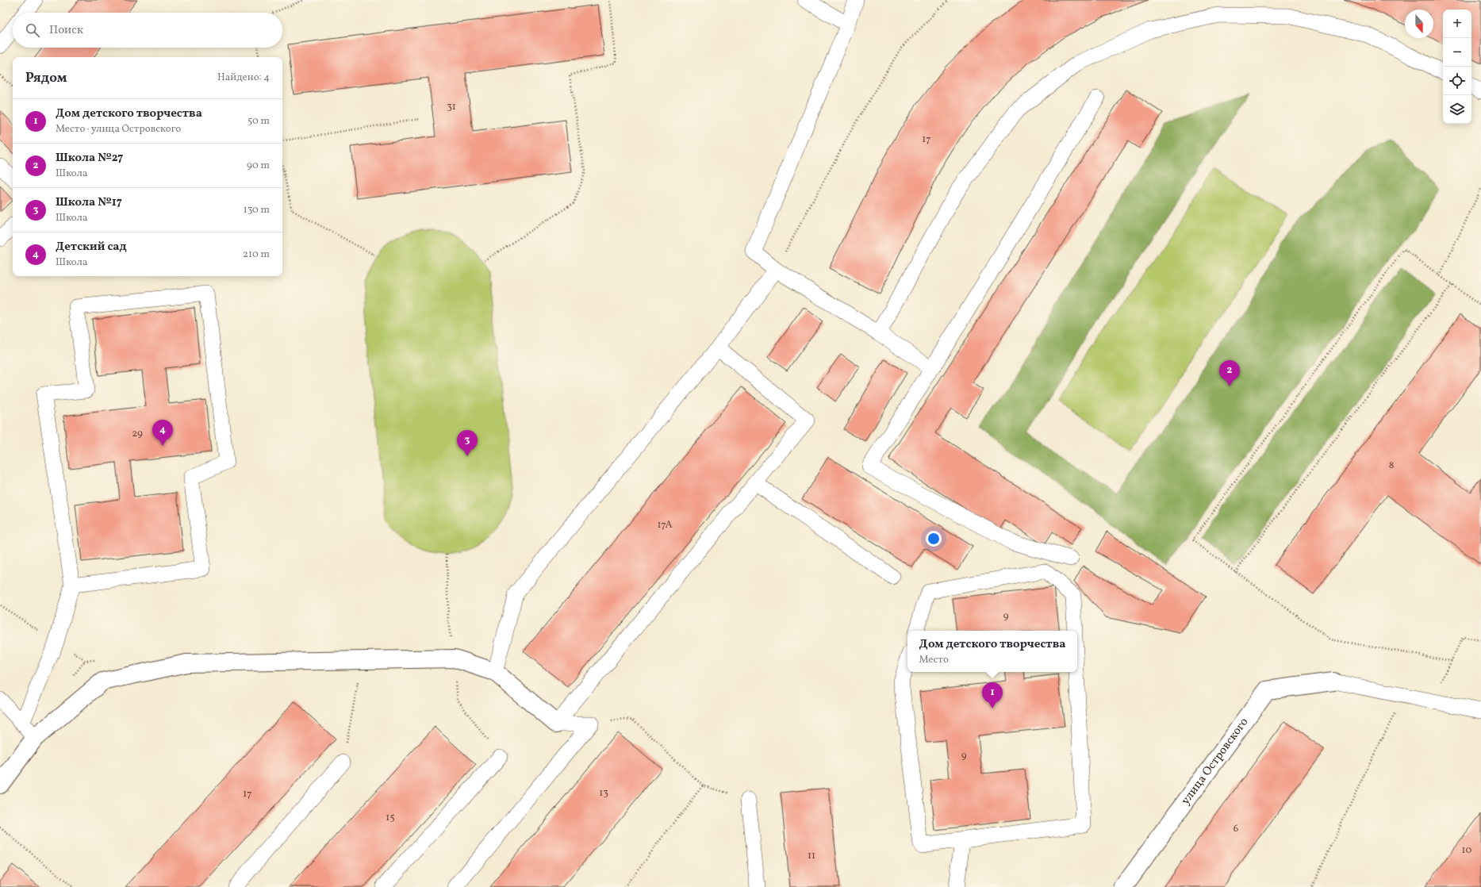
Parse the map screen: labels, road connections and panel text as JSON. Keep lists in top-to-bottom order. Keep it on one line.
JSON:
{"streets":{"street":["улица Островского"]},"house_numbers":["31","17","29","8","17А","9","9","13","17","15","6","10","11"],"north":"bottom","page":{"map_buttons":["+","−"],"search":"Поиск","heading":["Рядом","Найдено: 4"],"list":[{"mark":"1","name":"Дом детского творчества","note":"Место · улица Островского","value":"50 m"},{"mark":"2","name":"Школа №27","note":"Школа","value":"90 m"},{"mark":"3","name":"Школа №17","note":"Школа","value":"130 m"},{"mark":"4","name":"Детский сад","note":"Школа","value":"210 m"}],"pins":["2","4","3","1"],"popup":["Дом детского творчества","Место"]}}
